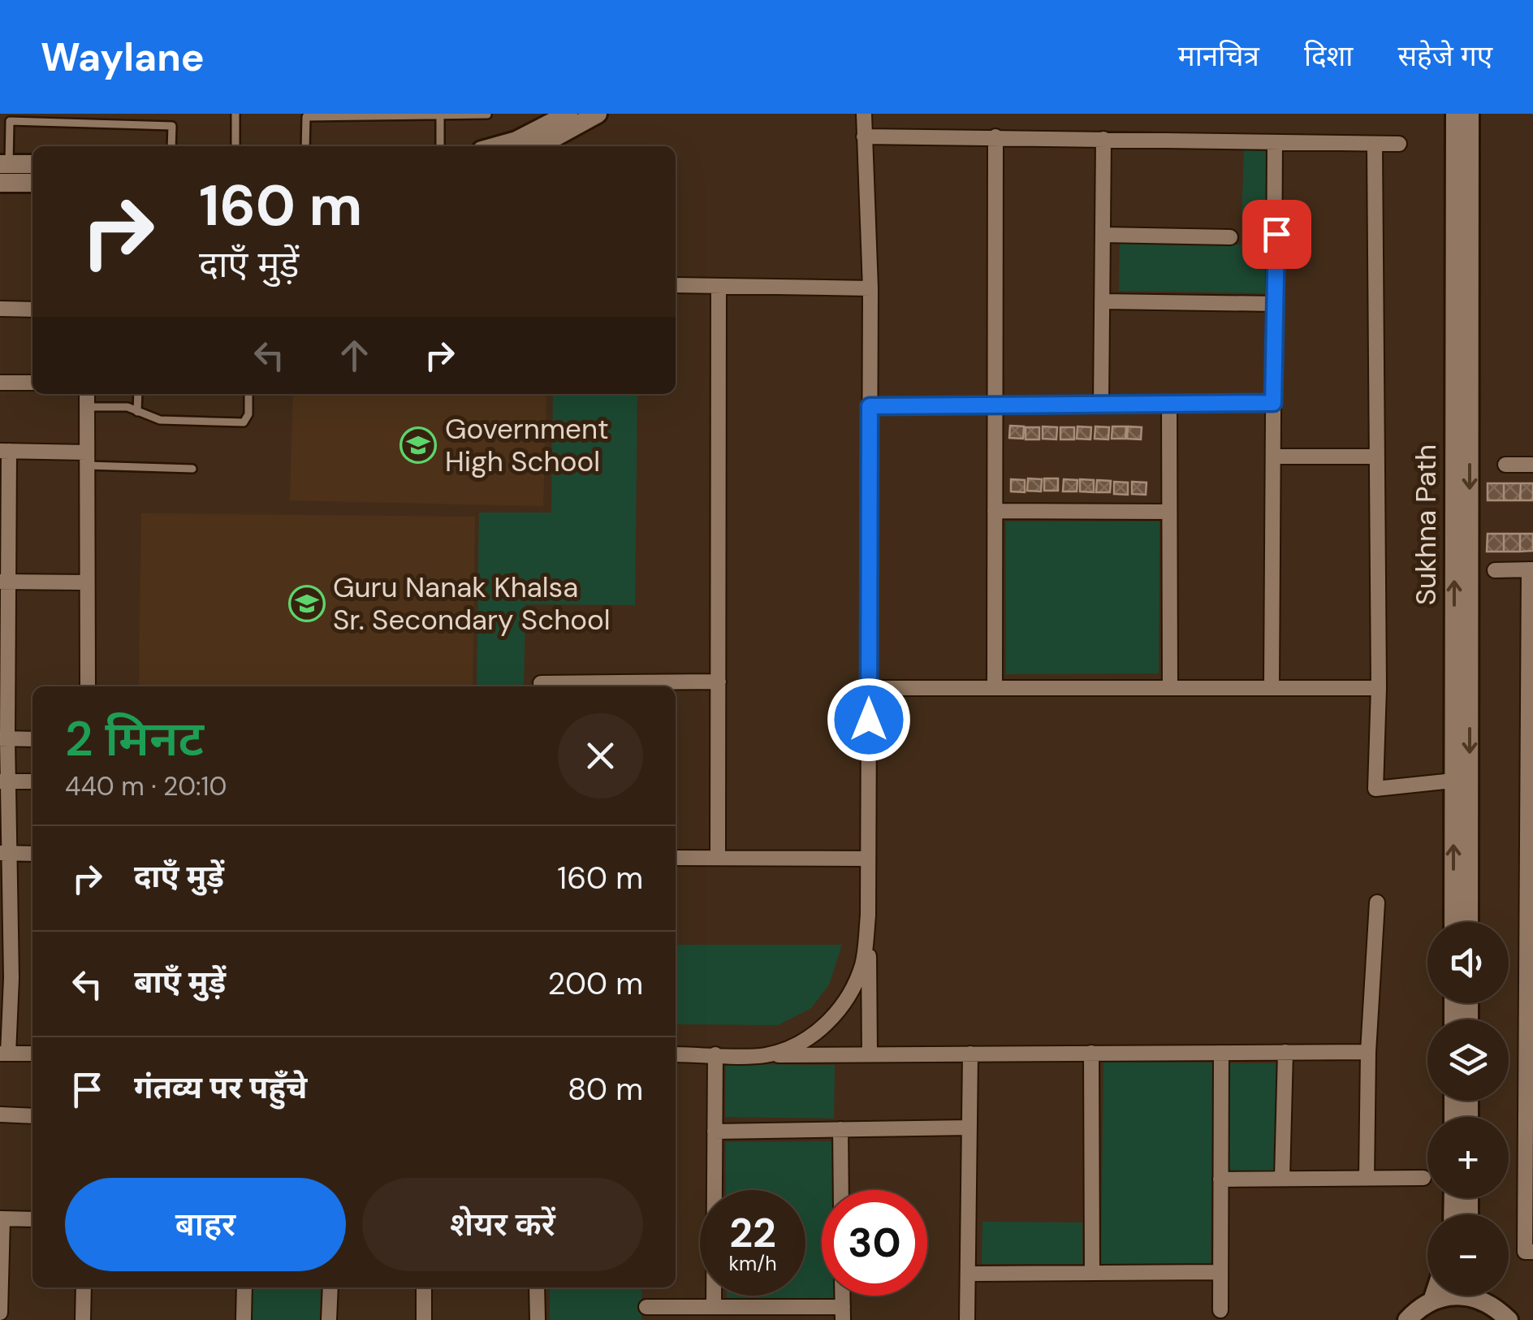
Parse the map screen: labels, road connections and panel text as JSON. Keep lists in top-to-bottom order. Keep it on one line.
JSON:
{"streets":{"main road":["Sukhna Path"]},"places":{"school or university":["Government High School","Guru Nanak Khalsa Sr. Secondary School"]},"page":{"header":"Waylane","nav":["मानचित्र","दिशा","सहेजे गए"],"turn":["160 m","दाएँ मुड़ें"],"heading":["2 मिनट","440 m · 20:10"],"list":[{"name":"दाएँ मुड़ें","value":"160 m"},{"name":"बाएँ मुड़ें","value":"200 m"},{"name":"गंतव्य पर पहुँचे","value":"80 m"}],"map_buttons":["+","−"],"buttons":["बाहर","शेयर करें"],"speed":"22 km/h","limit":"30"}}
